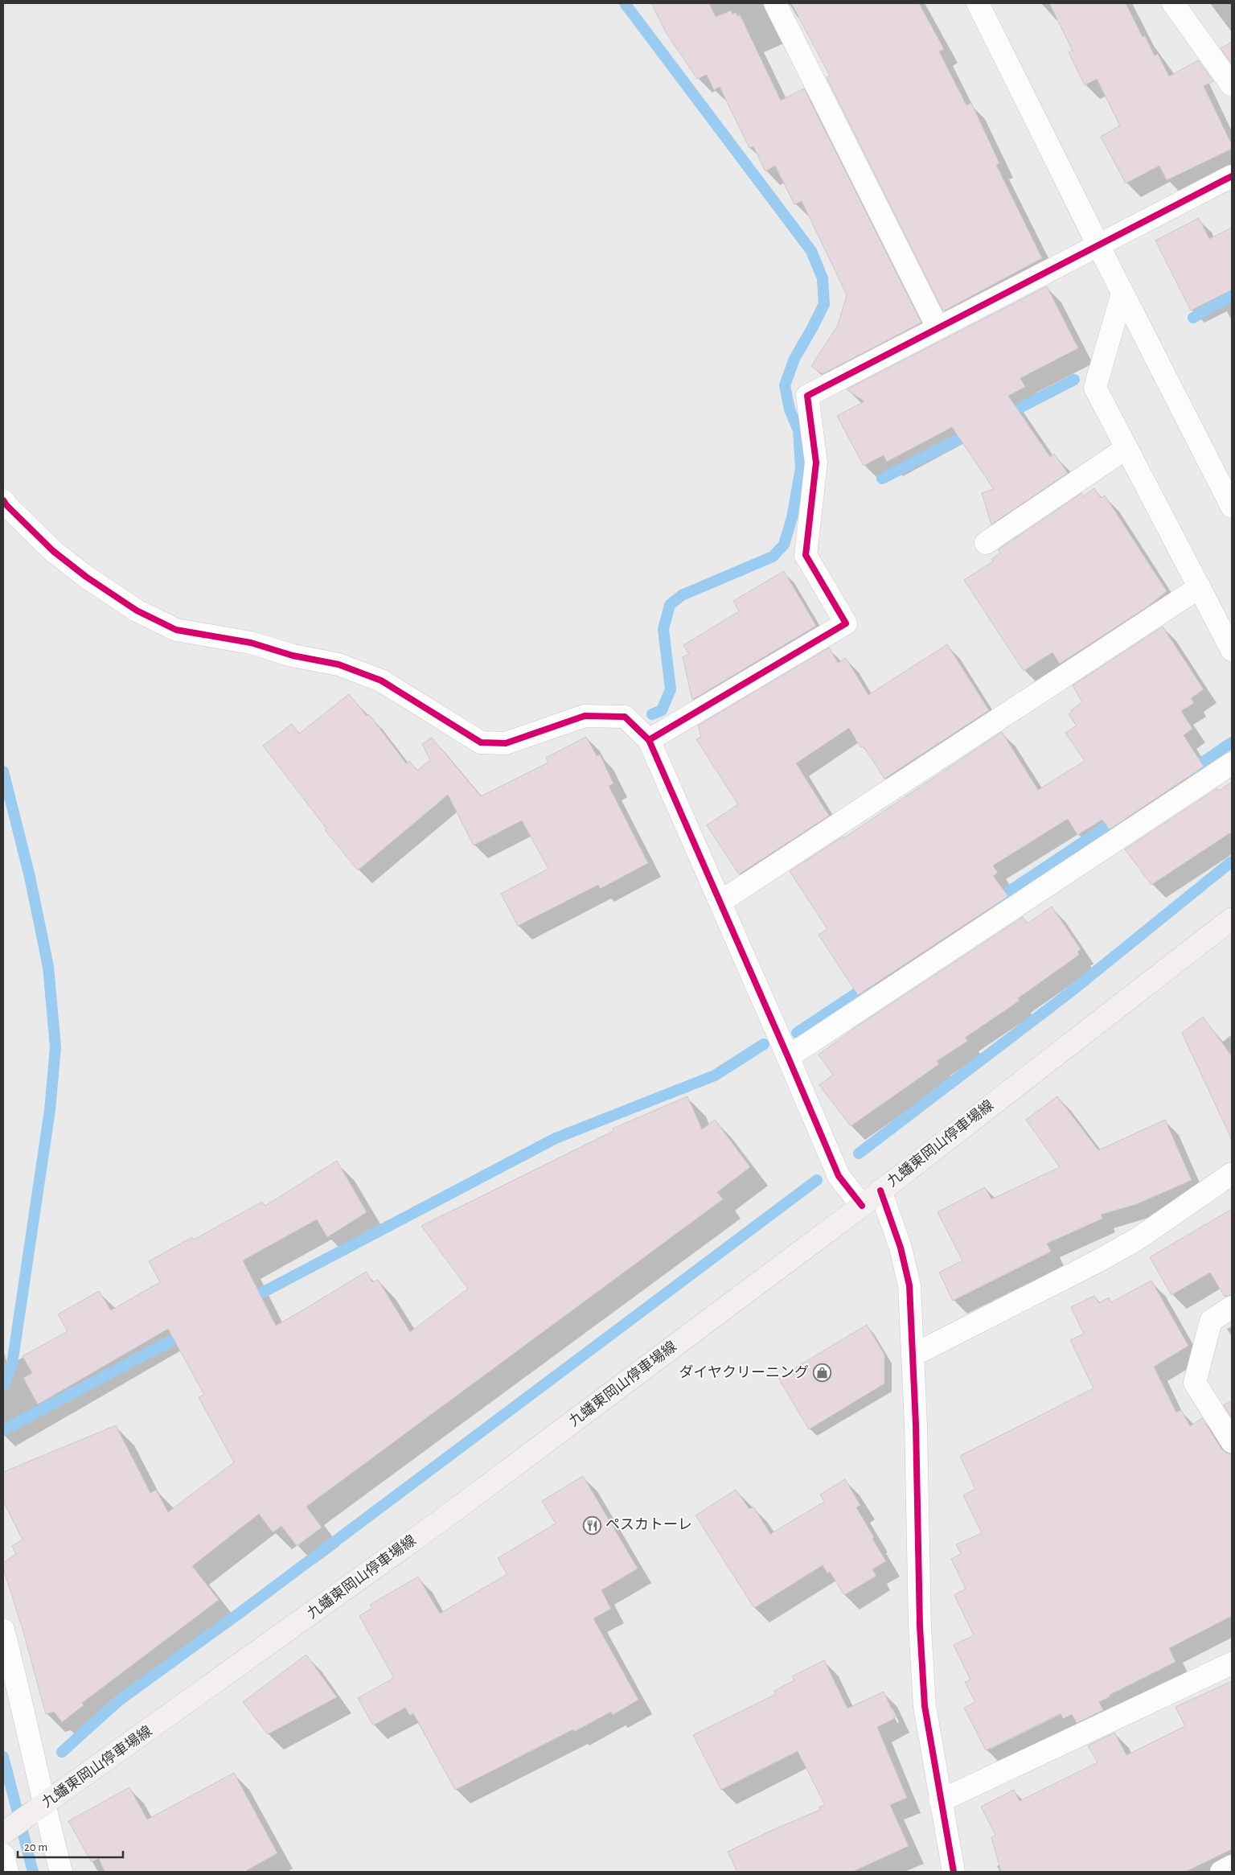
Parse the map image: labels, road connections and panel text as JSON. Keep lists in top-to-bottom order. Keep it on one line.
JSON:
{"streets":{"main road":["九蟠東岡山停車場線"]},"places":{"shop":["ダイヤクリーニング"],"restaurant":["ペスカトーレ"]},"scale_bar":"20 m"}
